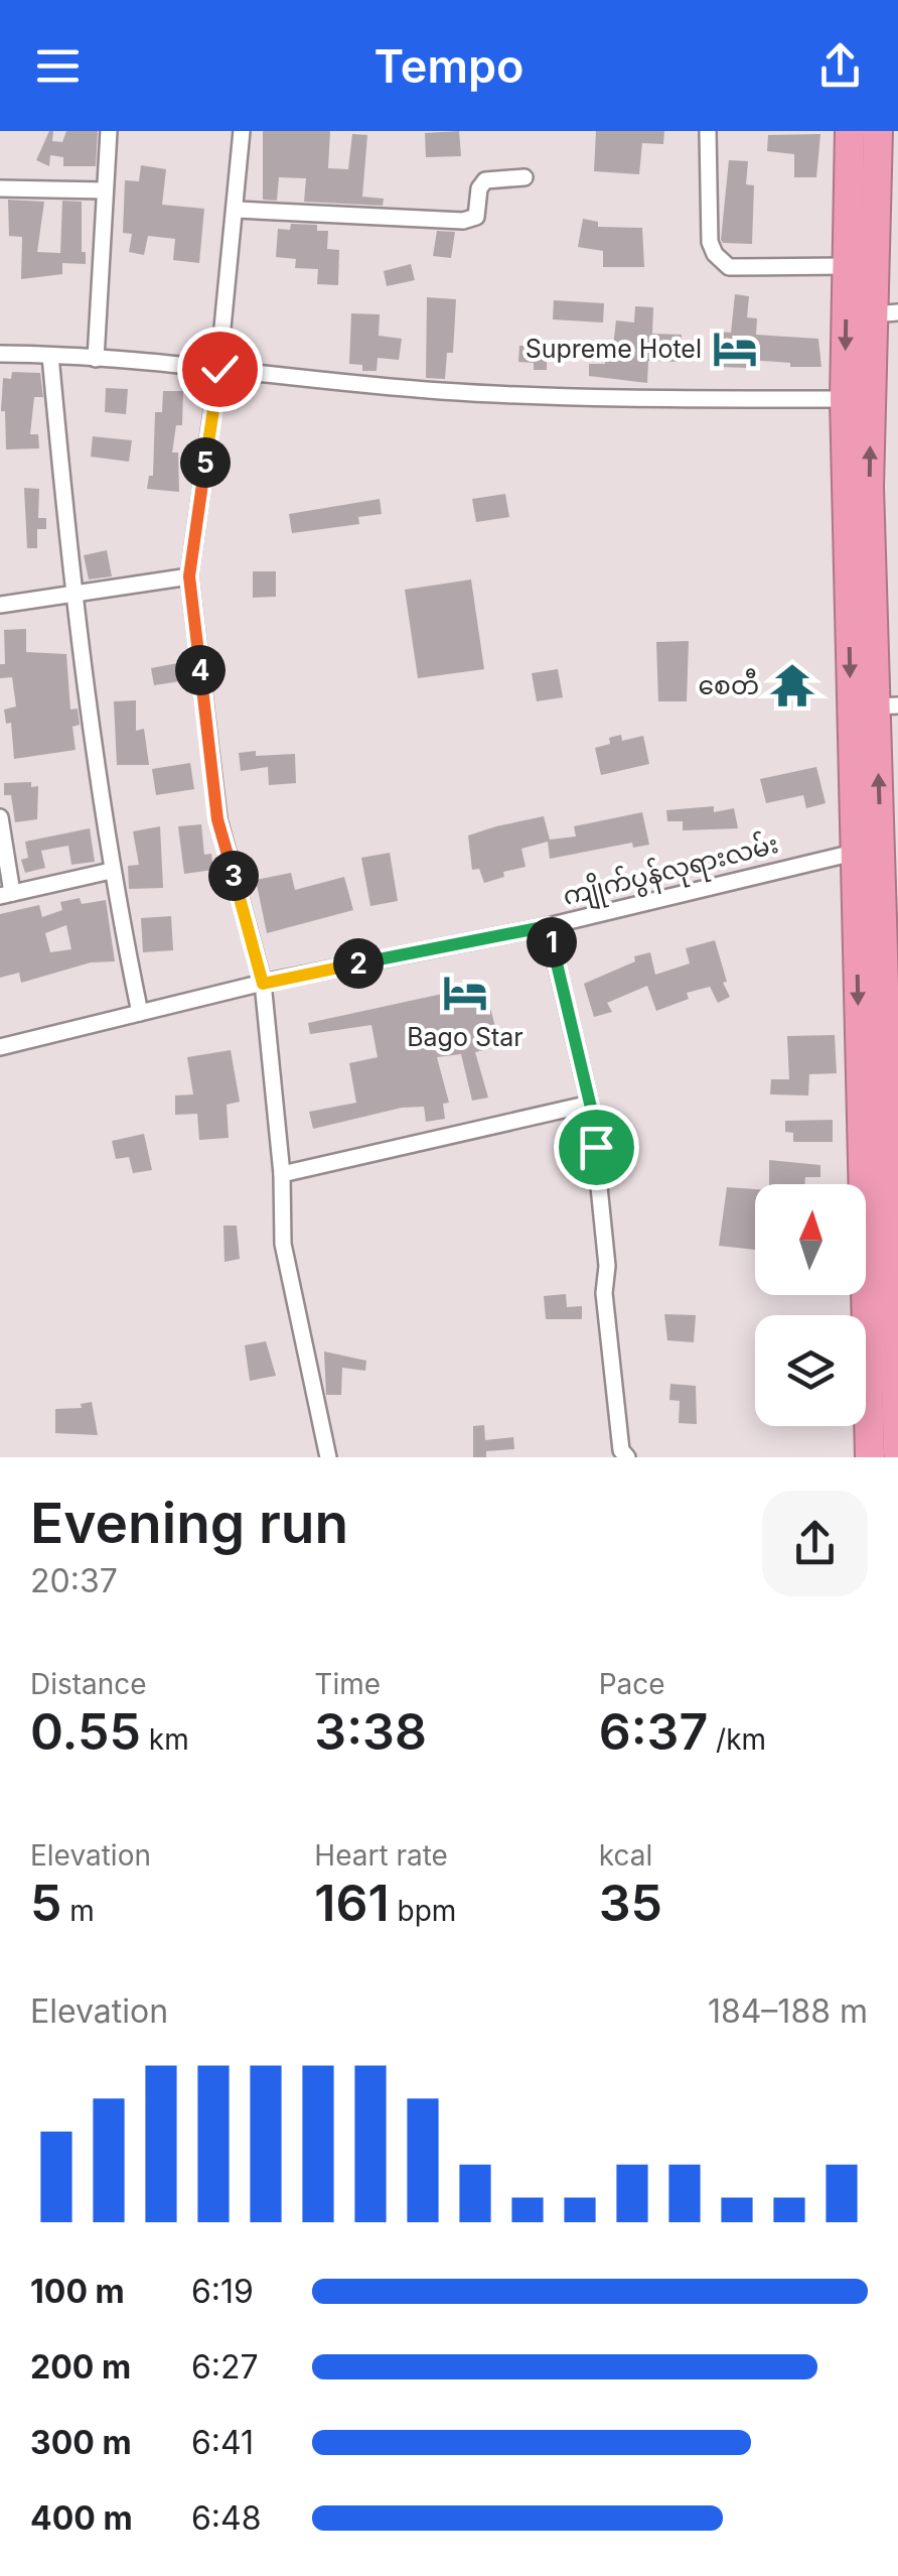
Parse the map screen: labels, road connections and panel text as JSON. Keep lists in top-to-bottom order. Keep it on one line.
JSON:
{"streets":{"street":["ကျိုက်ပွန်လုရားလမ်း"]},"places":{"hotel":["Supreme Hotel","Bago Star"],"temple":["စေတီ"]},"north":"top","page":{"header":"Tempo","pins":["5","4","3","1","2"],"heading":["Evening run","20:37"],"stats":[["Distance","0.55 km"],["Time","3:38"],["Pace","6:37 /km"],["Elevation","5 m"],["Heart rate","161 bpm"],["kcal","35"]],"chart":["Elevation","184–188 m"],"list":[{"name":"100 m","note":"6:19"},{"name":"200 m","note":"6:27"},{"name":"300 m","note":"6:41"},{"name":"400 m","note":"6:48"}]}}
